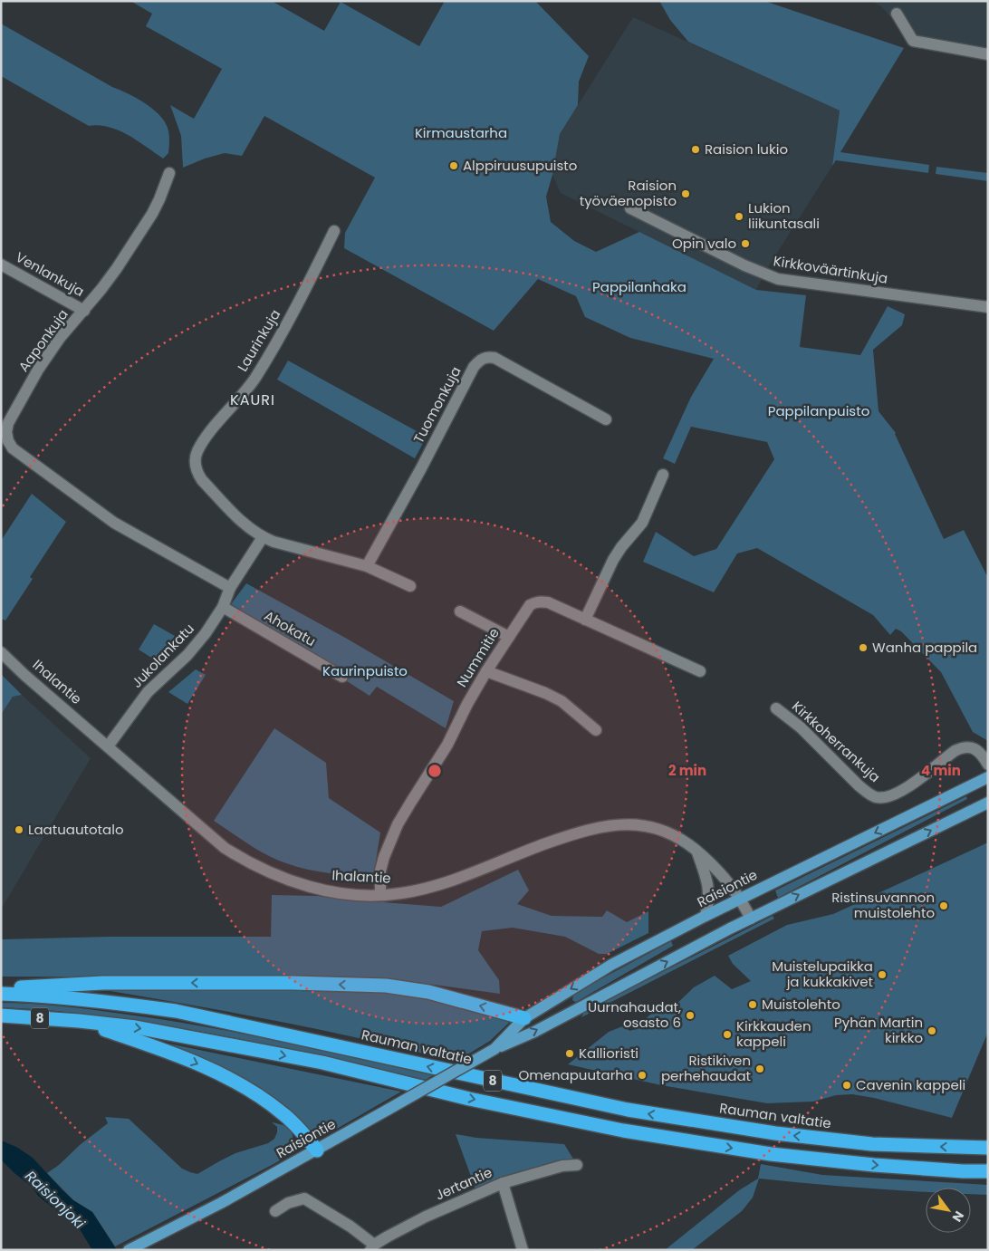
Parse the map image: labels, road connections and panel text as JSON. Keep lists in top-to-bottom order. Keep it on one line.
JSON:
{"streets":{"highway":["8","Rauman valtatie"],"main road":["Raisiontie"],"street":["Kirkkoväärtinkuja","Venlankuja","Aaponkuja","Laurinkuja","Tuomonkuja","Ahokatu","Jukolankatu","Nummitie","Ihalantie","Kirkkoherrankuja","Jertantie"]},"crossings":[["Venlankuja","Aaponkuja"],["Aaponkuja","Jukolankatu"],["Laurinkuja","Tuomonkuja"],["Laurinkuja","Jukolankatu"],["Ahokatu","Jukolankatu"],["Jukolankatu","Ihalantie"],["Nummitie","Ihalantie"],["Ihalantie","Raisiontie"]],"districts":["KAURI"],"water":["Raisionjoki"],"parks":["Kirmaustarha","Pappilanhaka","Pappilanpuisto","Kaurinpuisto"],"places":["Raision lukio","Alppiruusupuisto","Raision työväenopisto","Lukion liikuntasali","Opin valo","Wanha pappila","Laatuautotalo","Ristinsuvannon muistolehto","Muistelupaikka ja kukkakivet","Muistolehto","Uurnahaudat, osasto 6","Pyhän Martin kirkko","Kirkkauden kappeli","Kallioristi","Ristikiven perhehaudat","Omenapuutarha","Cavenin kappeli"],"north":"bottom right","rings":["2 min","4 min"]}
